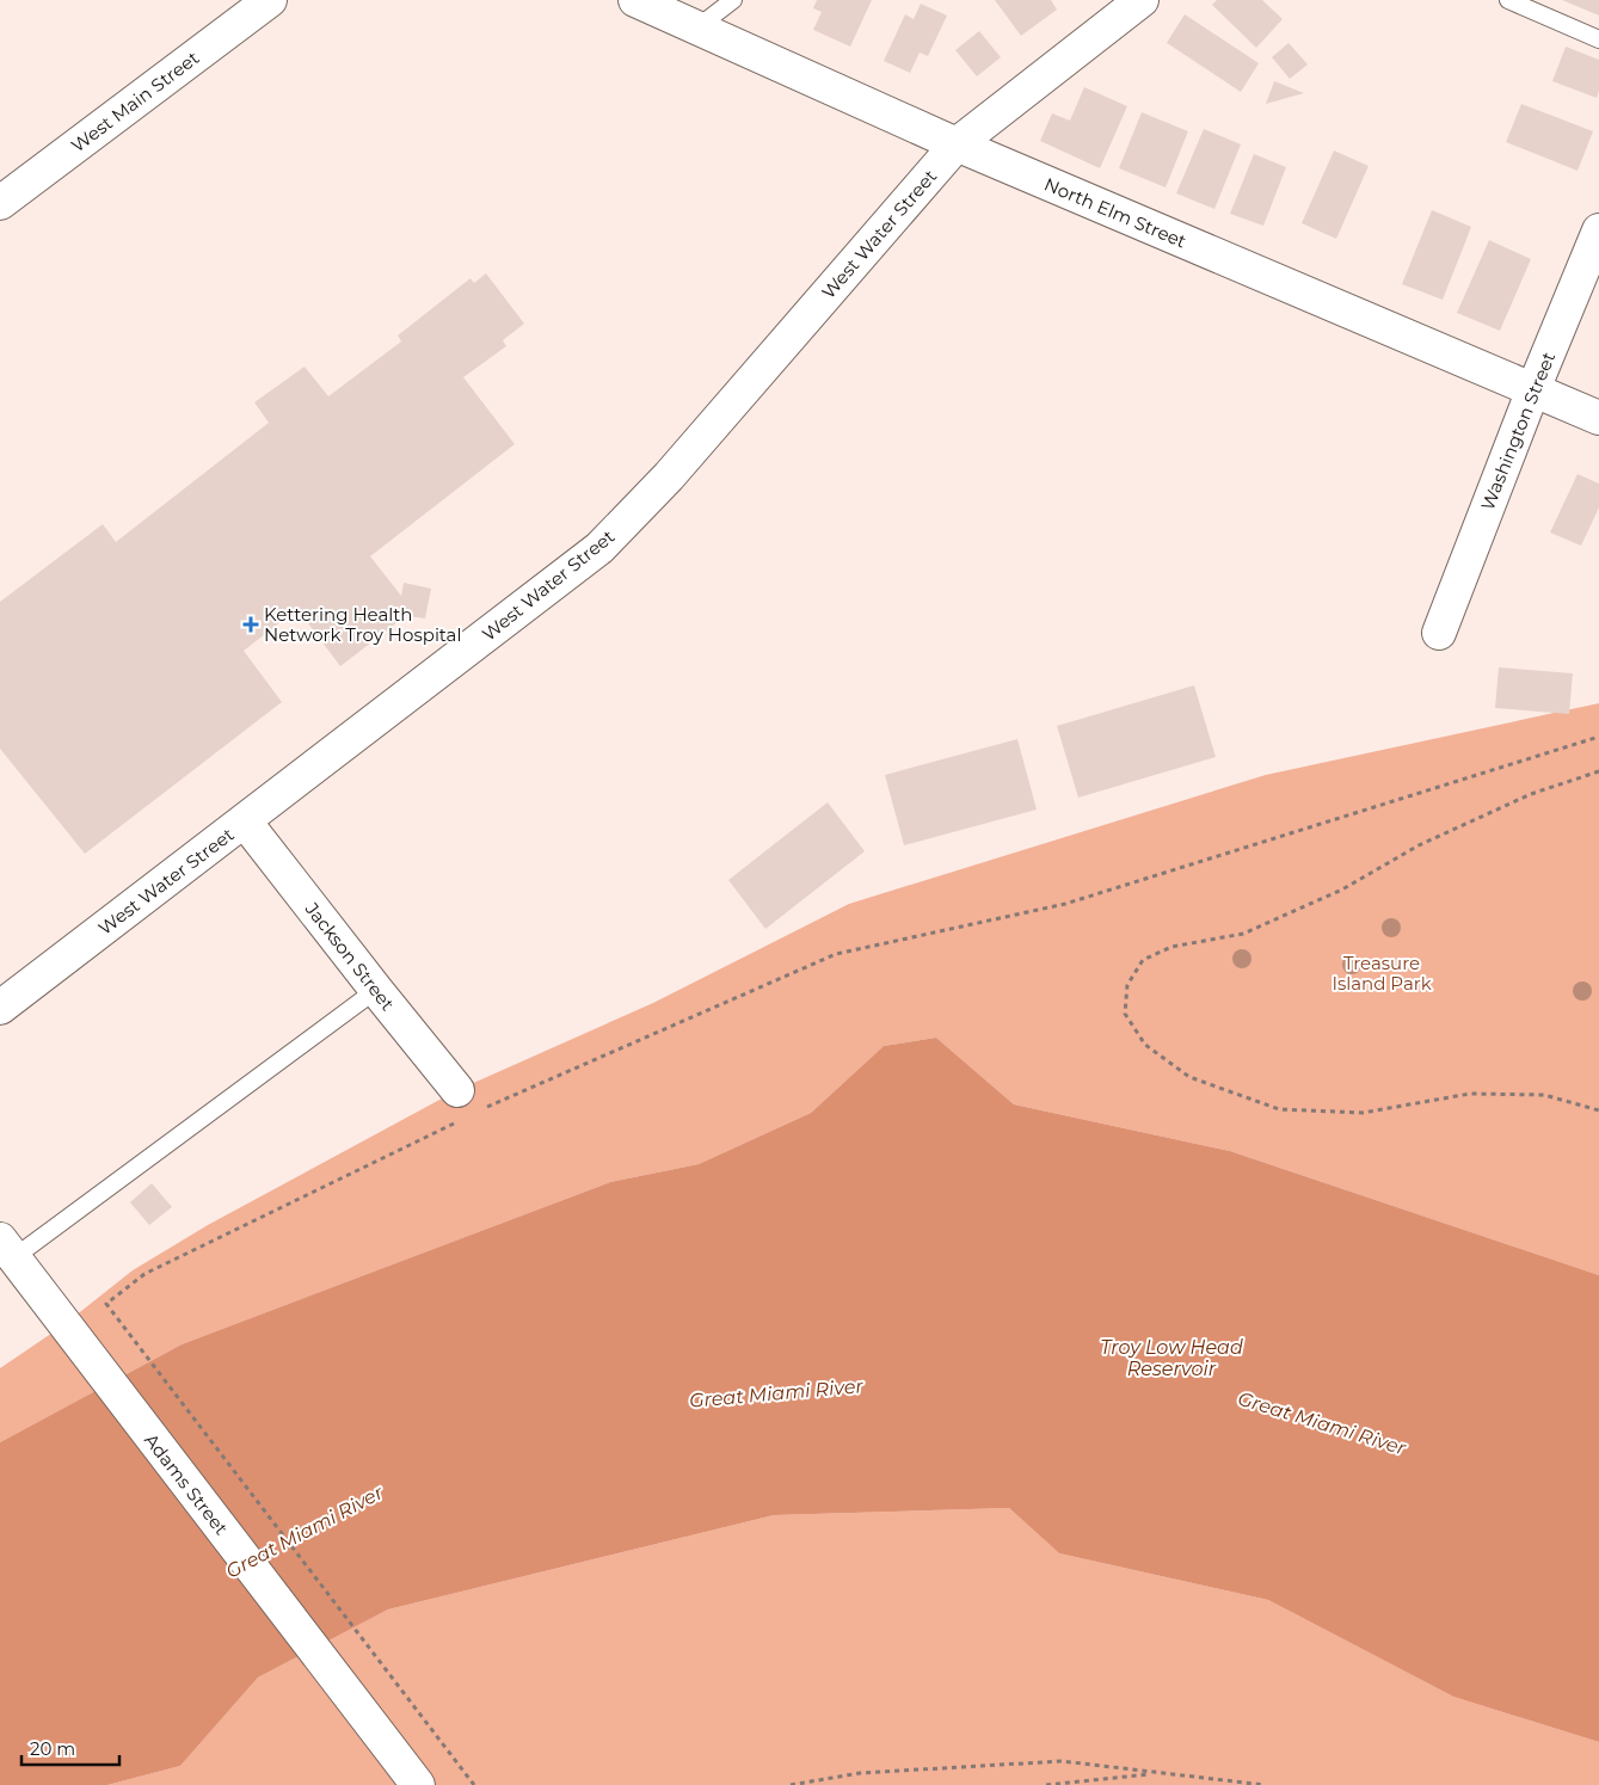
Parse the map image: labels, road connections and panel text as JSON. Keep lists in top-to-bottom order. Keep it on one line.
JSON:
{"streets":{"street":["West Main Street","North Elm Street","West Water Street","Washington Street","Jackson Street","Adams Street"]},"crossings":[["North Elm Street","West Water Street"],["North Elm Street","Washington Street"],["West Water Street","Jackson Street"]],"water":["Troy Low Head Reservoir","Great Miami River"],"parks":["Treasure Island Park"],"places":{"health":["Kettering Health Network Troy Hospital"]},"scale_bar":"20 m"}
